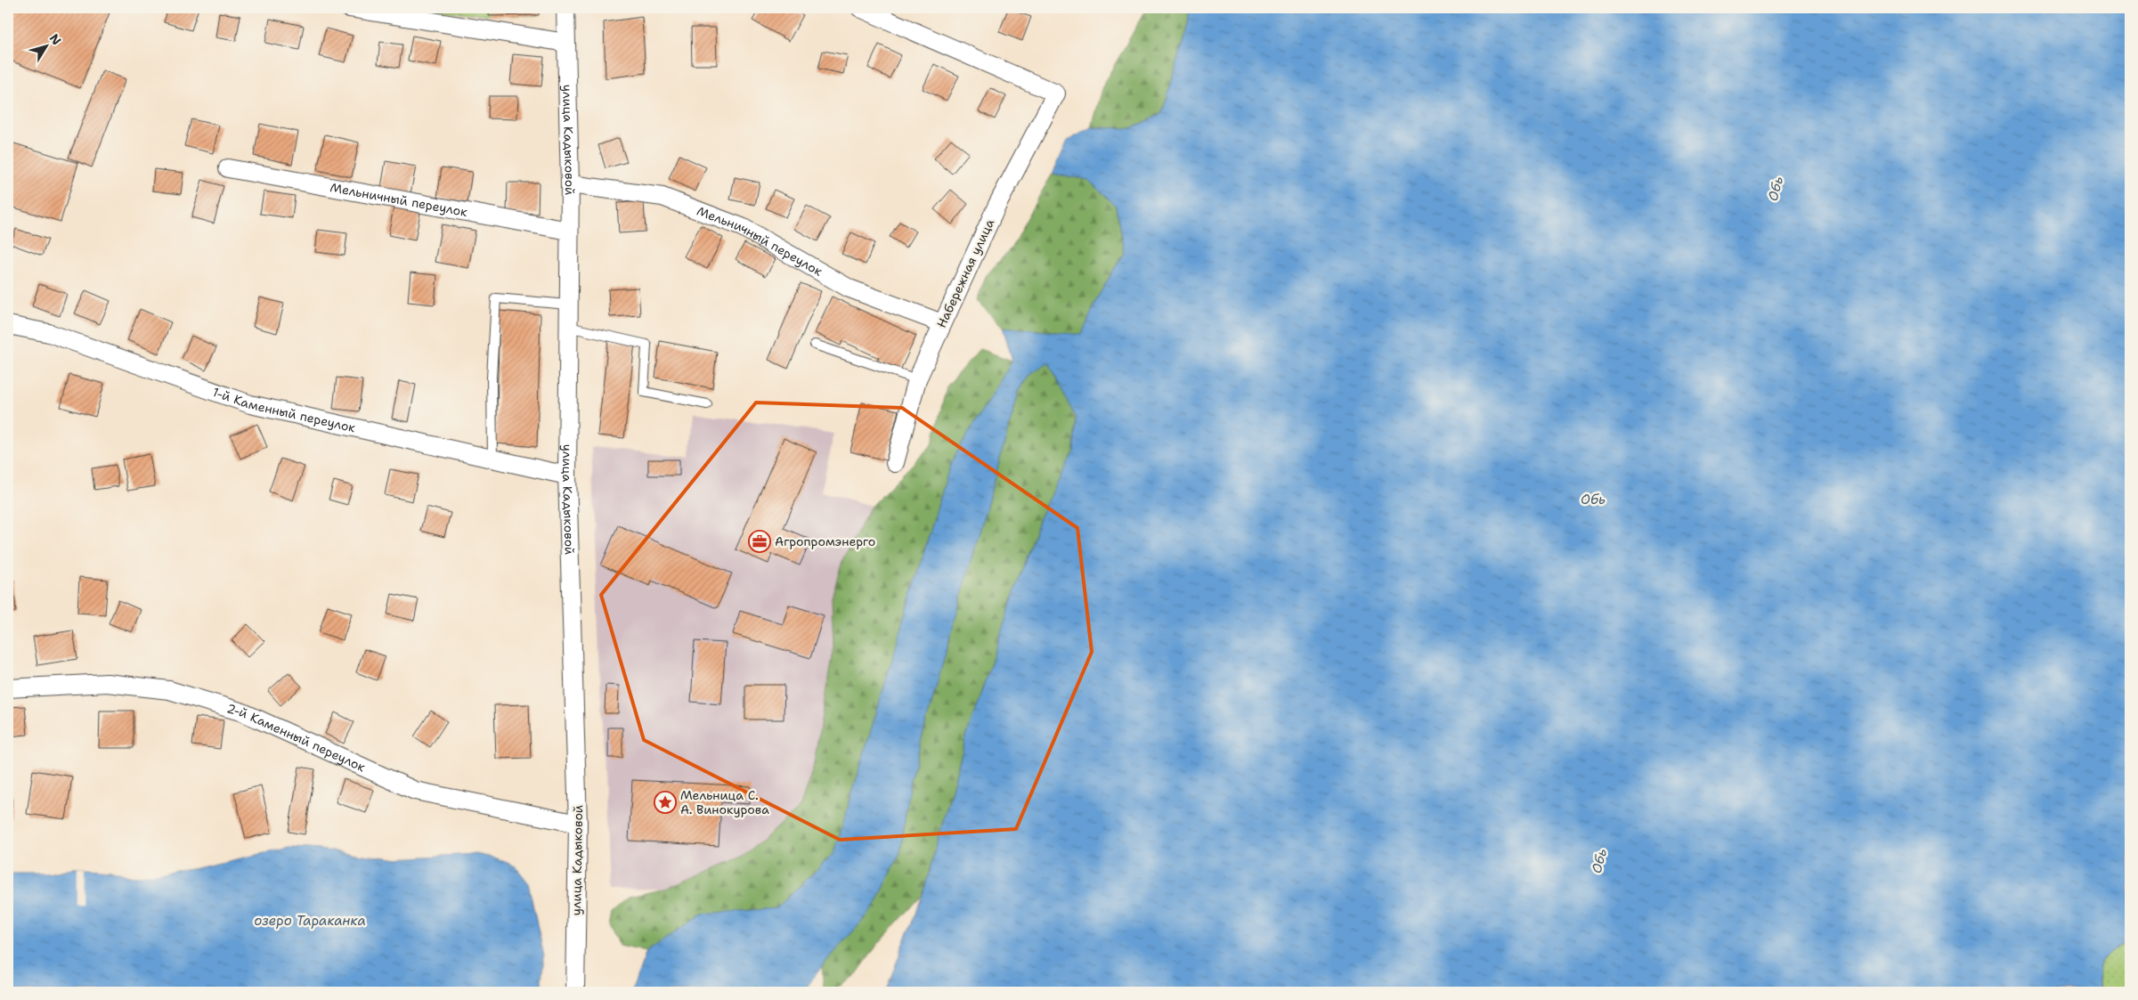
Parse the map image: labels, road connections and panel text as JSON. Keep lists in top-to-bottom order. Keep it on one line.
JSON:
{"streets":{"street":["улица Кадыковой","Мельничный переулок","Набережная улица","1-й Каменный переулок","2-й Каменный переулок"]},"crossings":[["улица Кадыковой","Мельничный переулок"],["улица Кадыковой","1-й Каменный переулок"],["улица Кадыковой","2-й Каменный переулок"],["Мельничный переулок","Набережная улица"]],"water":["Обь","озеро Тараканка"],"places":{"office":["Агропромэнерго"],"place":["Мельница С. А. Винокурова"]},"north":"top right"}
